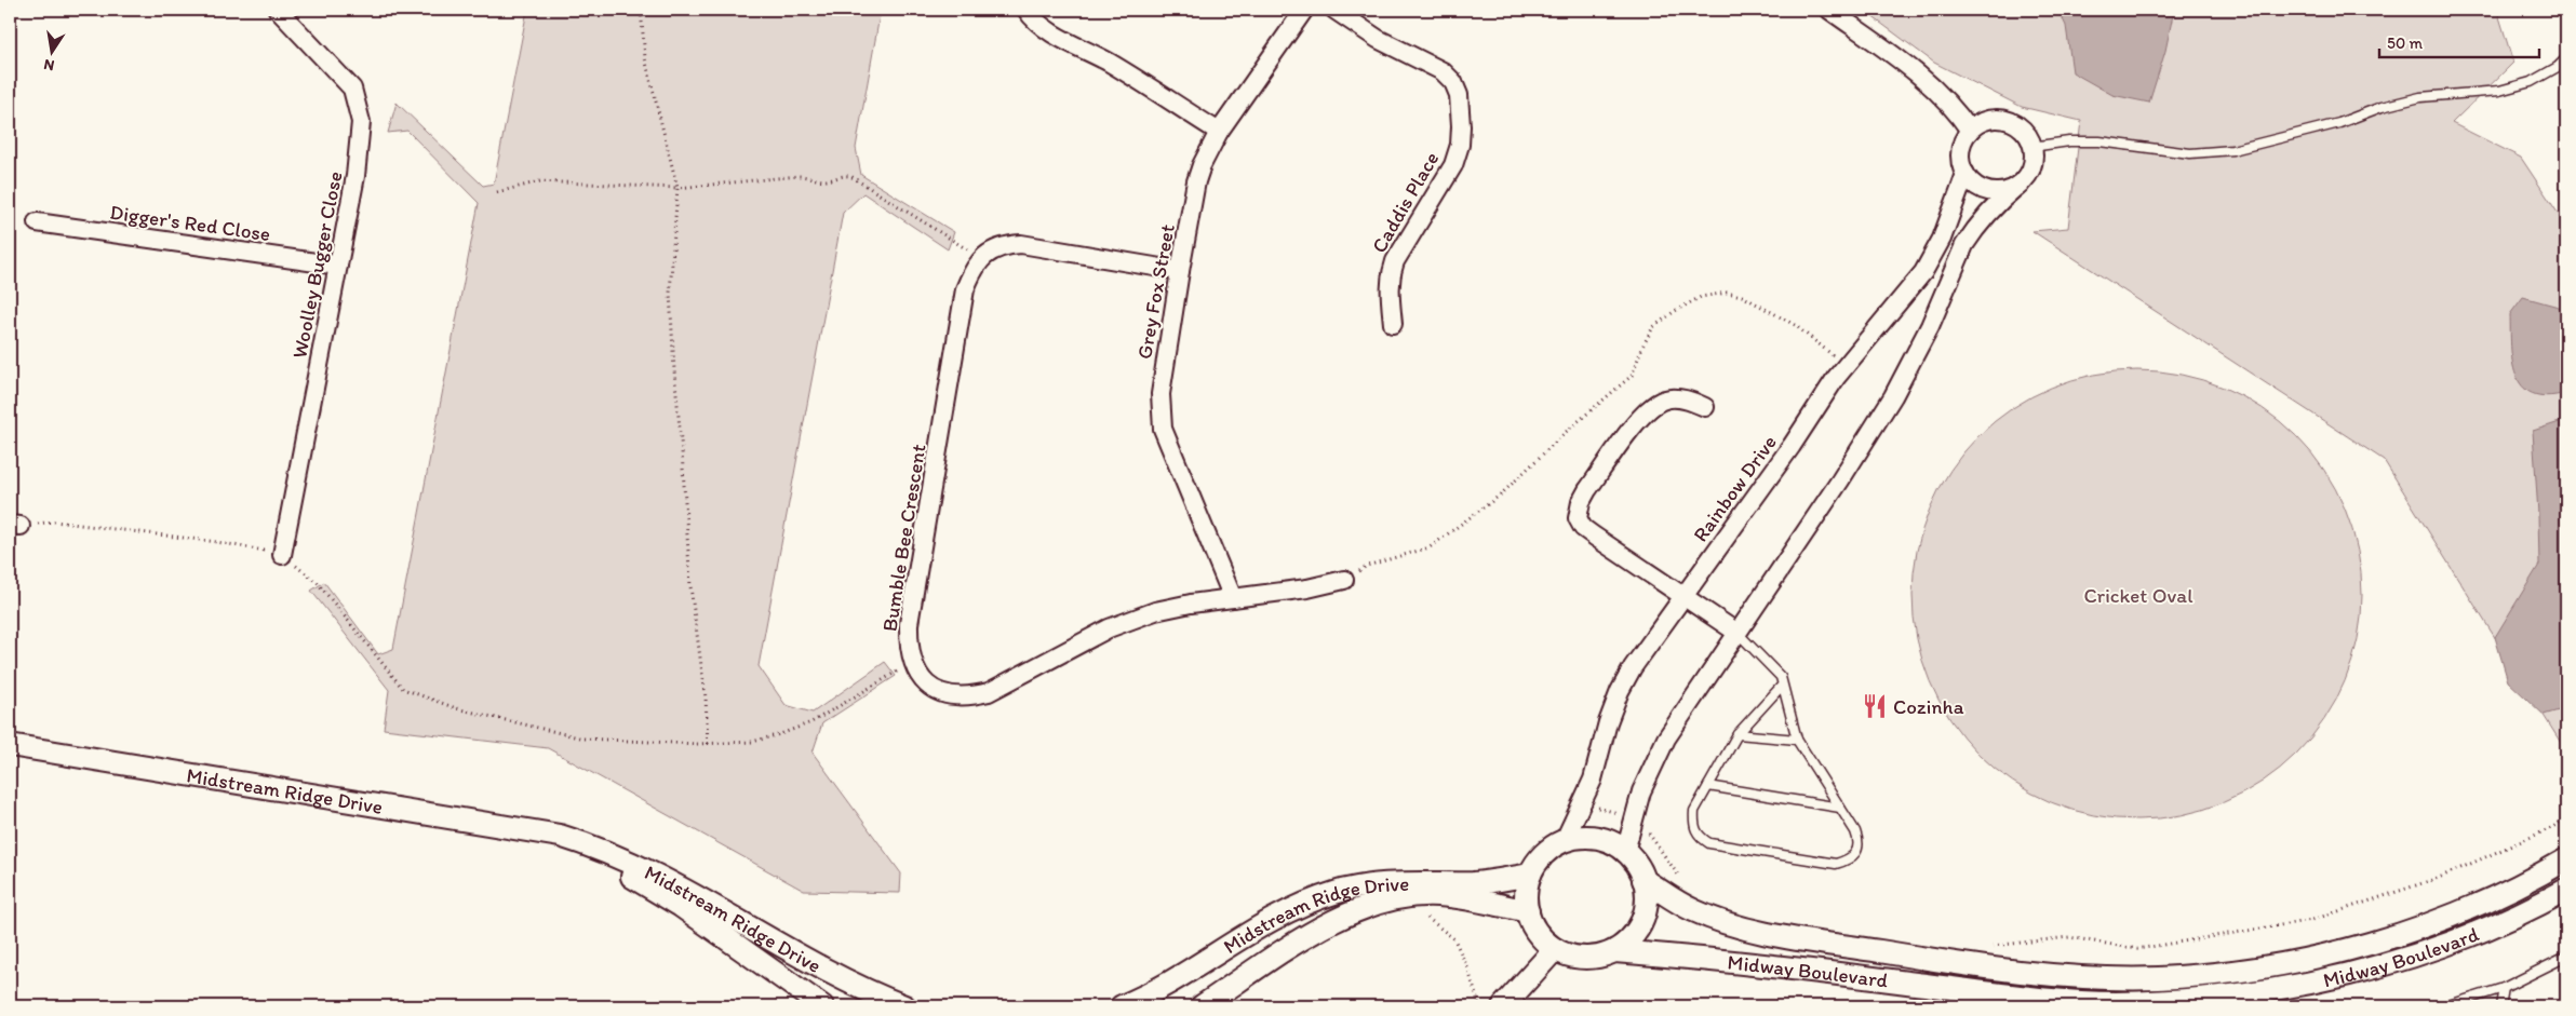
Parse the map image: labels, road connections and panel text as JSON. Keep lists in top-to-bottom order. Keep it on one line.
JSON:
{"streets":{"street":["Caddis Place","Digger's Red Close","Woolley Bugger Close","Grey Fox Street","Rainbow Drive","Bumble Bee Crescent","Midstream Ridge Drive","Midway Boulevard"]},"crossings":[["Digger's Red Close","Woolley Bugger Close"],["Grey Fox Street","Bumble Bee Crescent"],["Rainbow Drive","Midstream Ridge Drive"],["Rainbow Drive","Midway Boulevard"],["Midstream Ridge Drive","Midway Boulevard"]],"parks":["Cricket Oval"],"places":{"restaurant":["Cozinha"]},"scale_bar":"50 m","north":"bottom"}
